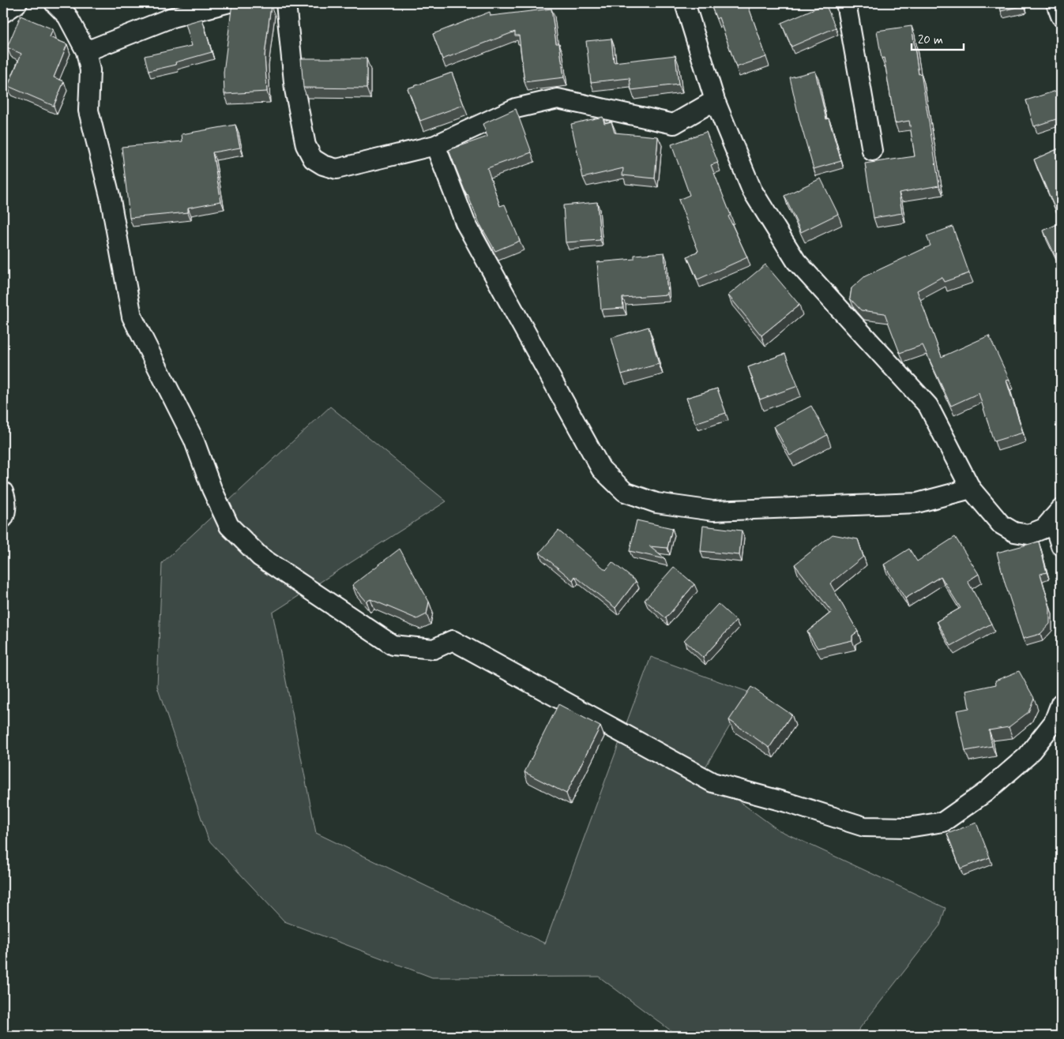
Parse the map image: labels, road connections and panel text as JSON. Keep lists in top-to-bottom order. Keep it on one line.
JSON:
{"scale_bar":"20 m"}
